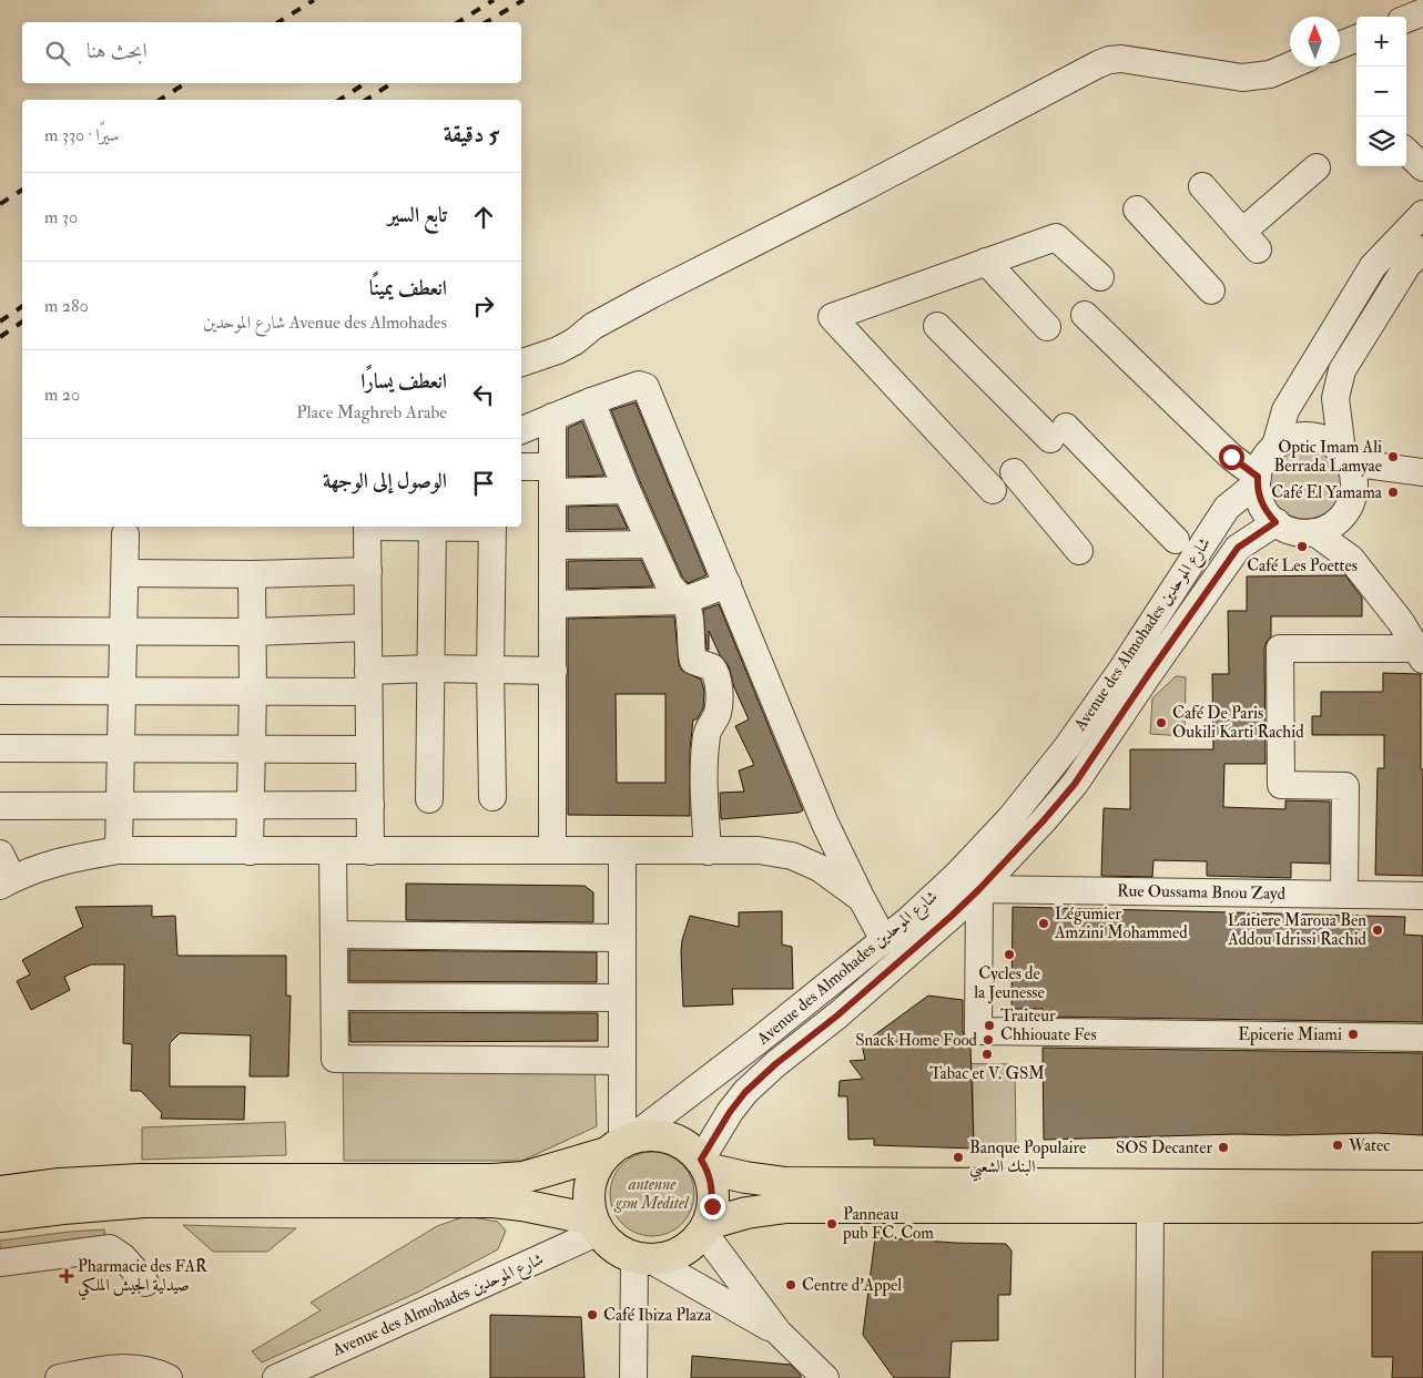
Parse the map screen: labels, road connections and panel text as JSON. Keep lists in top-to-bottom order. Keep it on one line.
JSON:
{"streets":{"street":["Avenue des Almohades شارع الموحدين","Rue Oussama Bnou Zayd"]},"crossings":[["Avenue des Almohades شارع الموحدين","Rue Oussama Bnou Zayd"]],"parks":["antenne gsm Meditel"],"places":{"other":["Optic Imam Ali Berrada Lamyae","Café El Yamama","Café Les Poettes","Café De Paris Oukili Karti Rachid","Légumier Amzini Mohammed","Laitiere Maroua Ben Addou Idrissi Rachid","Cycles de la Jeunesse","Traiteur Chhiouate Fes","Epicerie Miami","Snack Home Food","Tabac et V. GSM","Watec","SOS Decanter","Banque Populaire البنك الشعبي","Panneau pub FC. Com","Centre d'Appel","Café Ibiza Plaza"],"health":["Pharmacie des FAR صيدلية الجيش الملكي"]},"north":"top","page":{"map_buttons":["+","−"],"search":"ابحث هنا","heading":["5 دقيقة","سيرًا · 330 m"],"list":[["تابع السير","30 m"],["انعطف يمينًا","Avenue des Almohades شارع الموحدين","280 m"],["انعطف يسارًا","Place Maghreb Arabe","20 m"],"الوصول إلى الوجهة"]}}
